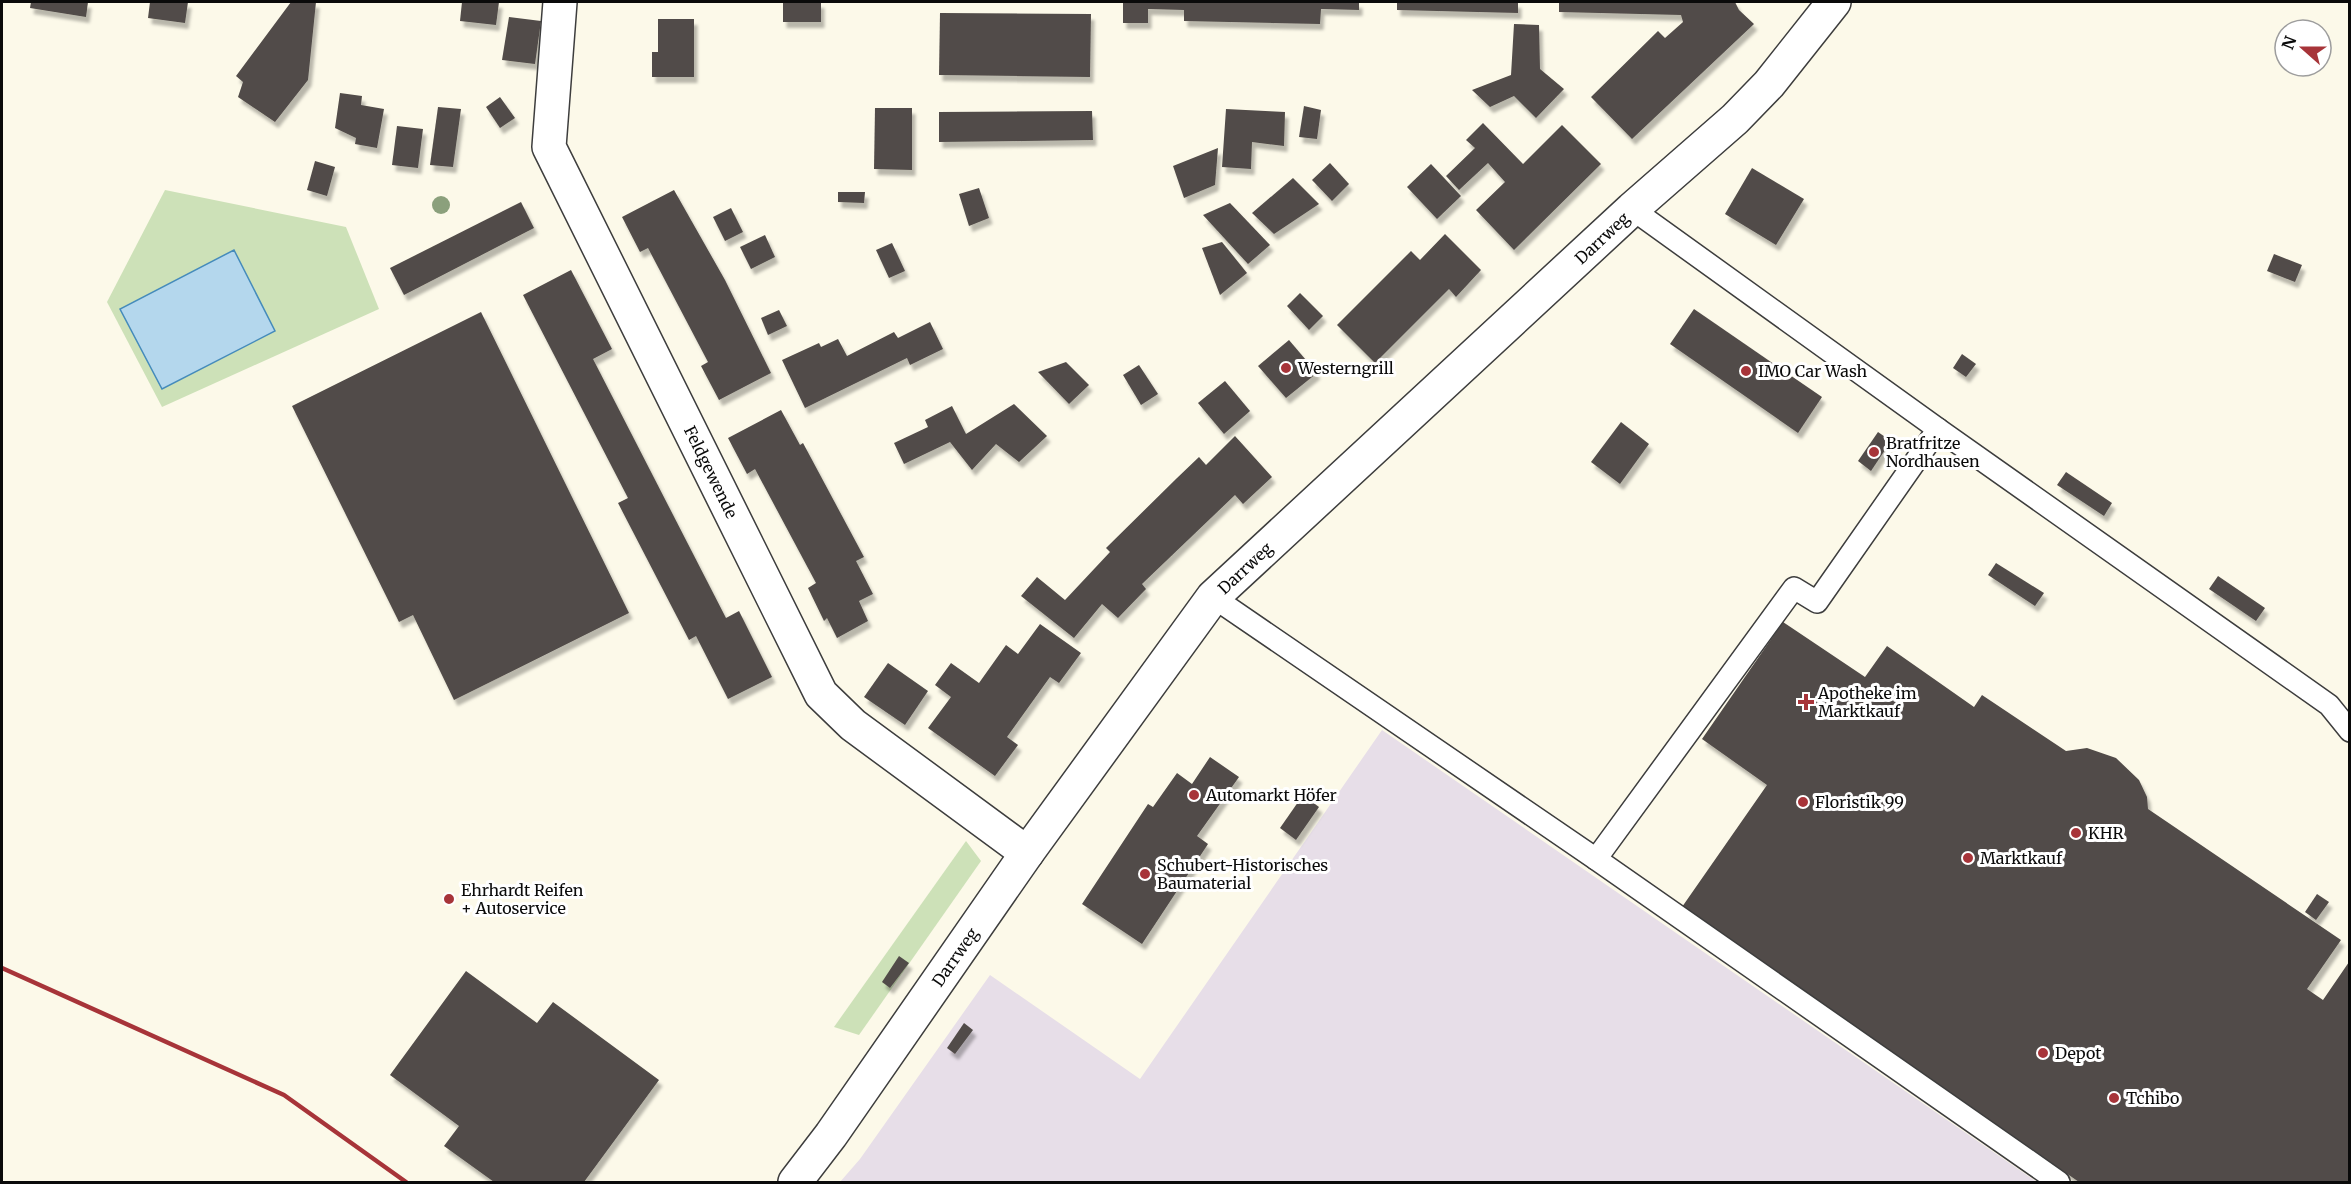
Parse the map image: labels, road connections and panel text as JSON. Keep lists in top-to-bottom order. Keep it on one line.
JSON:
{"streets":{"street":["Darrweg","Feldgewende"]},"crossings":[["Darrweg","Feldgewende"]],"places":{"other":["Westerngrill","IMO Car Wash","Bratfritze Nordhausen","Automarkt Höfer","Floristik 99","KHR","Marktkauf","Schubert-Historisches Baumaterial","Ehrhardt Reifen + Autoservice","Depot","Tchibo"],"health":["Apotheke im Marktkauf"]},"north":"left"}
